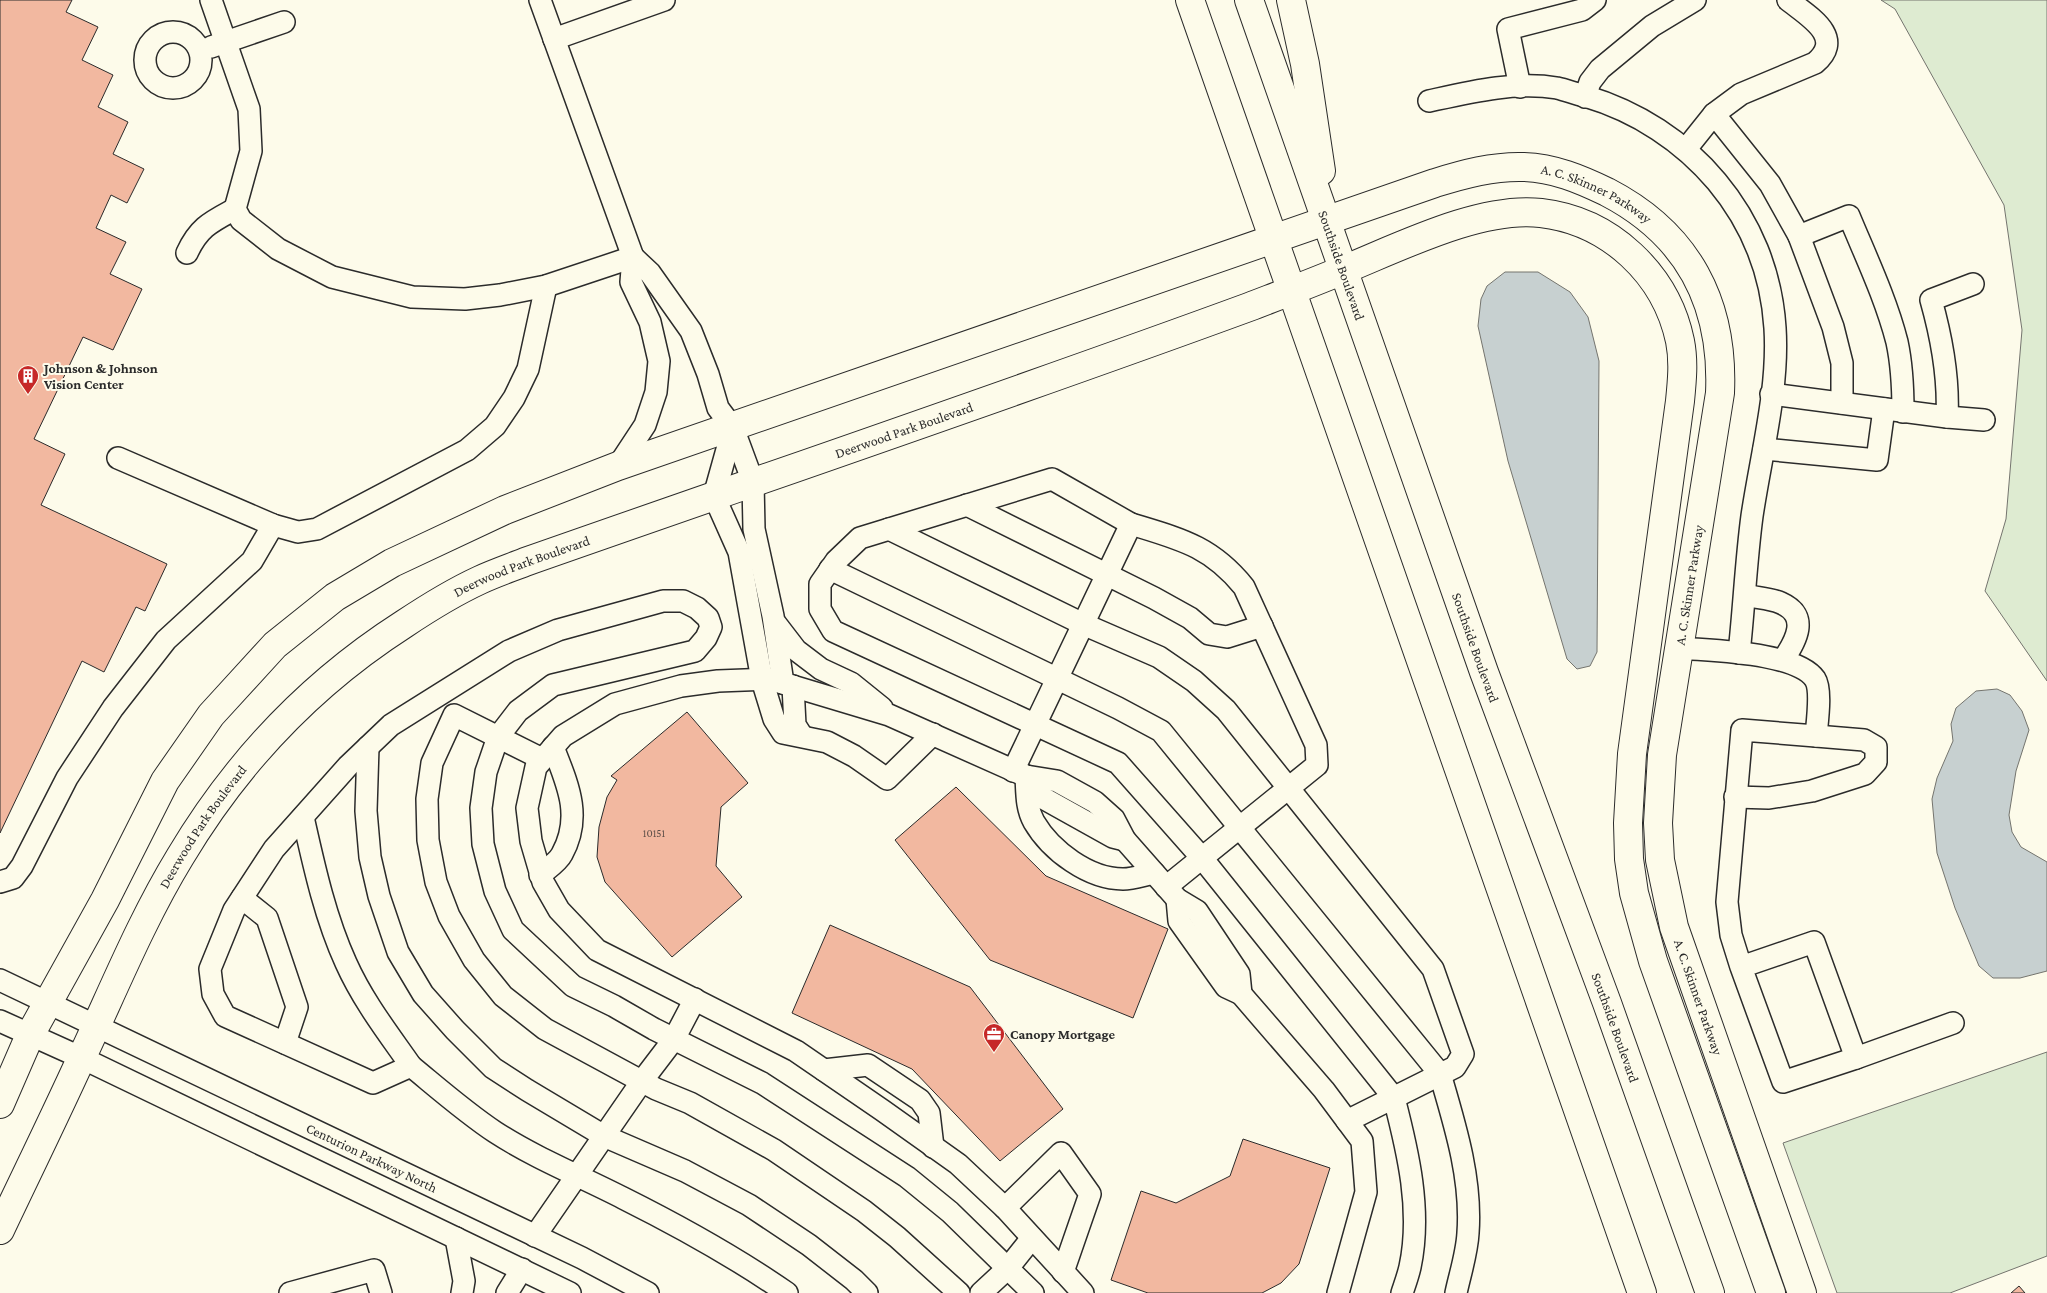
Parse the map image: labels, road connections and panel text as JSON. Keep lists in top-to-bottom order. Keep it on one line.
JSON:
{"streets":{"main road":["A. C. Skinner Parkway","Southside Boulevard","Deerwood Park Boulevard"],"street":["Centurion Parkway North"]},"crossings":[["A. C. Skinner Parkway","Southside Boulevard"],["Southside Boulevard","Deerwood Park Boulevard"],["Deerwood Park Boulevard","Centurion Parkway North"]],"places":{"building":["Johnson & Johnson Vision Center"],"office":["Canopy Mortgage"]},"house_numbers":["10151"]}
